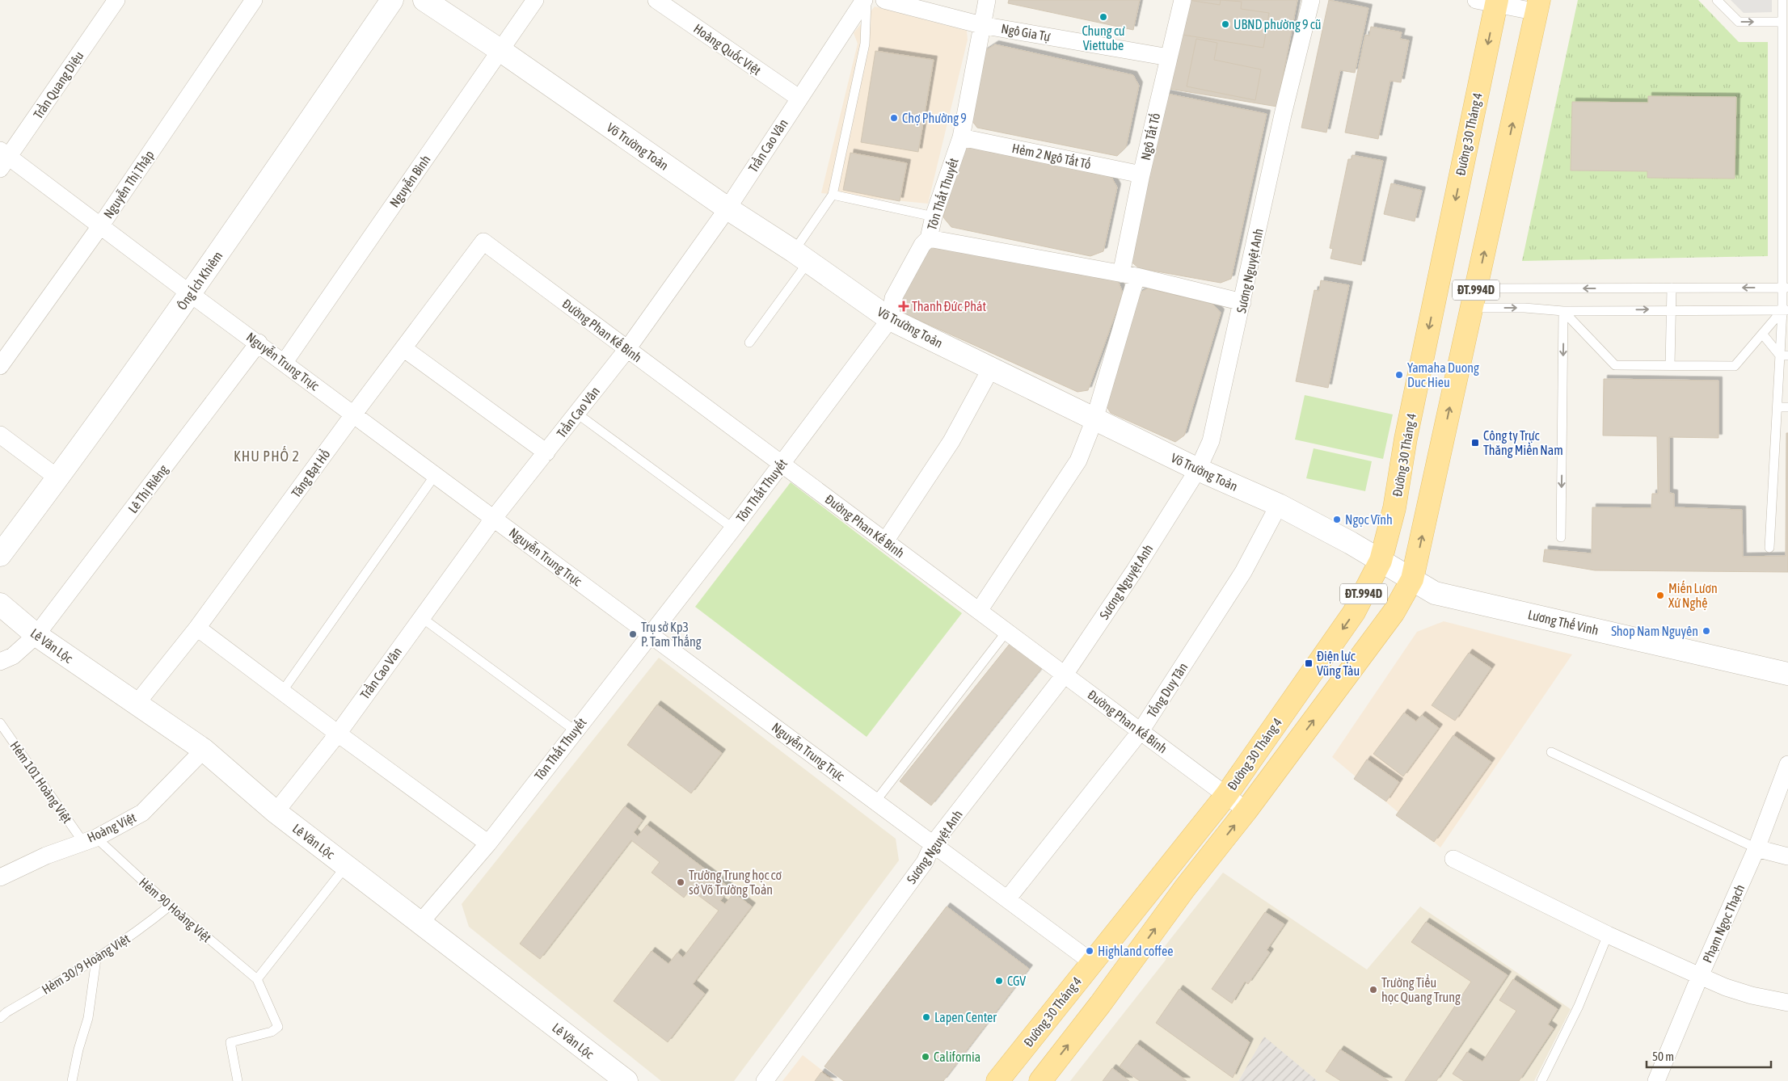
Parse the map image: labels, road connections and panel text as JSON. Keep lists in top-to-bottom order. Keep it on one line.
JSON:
{"streets":{"main road":["Đường 30 Tháng 4","ĐT.994D"],"street":["Ngô Gia Tự","Hoàng Quốc Việt","Trần Quang Diệu","Ngô Tất Tố","Trần Cao Vân","Võ Trường Toản","Hẻm 2 Ngô Tất Tố","Nguyễn Bình","Nguyễn Thị Thập","Tôn Thất Thuyết","Sương Nguyệt Anh","Ông Ích Khiêm","Đường Phan Kế Bính","Nguyễn Trung Trực","Tăng Bạt Hổ","Lê Thị Riêng","Lương Thế Vinh","Lê Văn Lộc","Tống Duy Tân","Hoàng Việt","Phạm Ngọc Thạch"],"lane":["Hẻm 101 Hoàng Việt","Hẻm 90 Hoàng Việt","Hẻm 30/9 Hoàng Việt"]},"crossings":[["Ngô Gia Tự","Ngô Tất Tố"],["Ngô Gia Tự","Tôn Thất Thuyết"],["Hoàng Quốc Việt","Trần Cao Vân"],["Trần Quang Diệu","Nguyễn Trung Trực"],["Đường 30 Tháng 4","Võ Trường Toản"],["Đường 30 Tháng 4","Đường Phan Kế Bính"],["Đường 30 Tháng 4","Nguyễn Trung Trực"],["Đường 30 Tháng 4","Lương Thế Vinh"],["Ngô Tất Tố","Võ Trường Toản"],["Ngô Tất Tố","Hẻm 2 Ngô Tất Tố"],["Ngô Tất Tố","Đường Phan Kế Bính"],["Trần Cao Vân","Võ Trường Toản"],["Trần Cao Vân","Đường Phan Kế Bính"],["Trần Cao Vân","Nguyễn Trung Trực"],["Trần Cao Vân","Lê Văn Lộc"],["Võ Trường Toản","Nguyễn Bình"],["Võ Trường Toản","Tôn Thất Thuyết"],["Võ Trường Toản","Sương Nguyệt Anh"],["Võ Trường Toản","Lương Thế Vinh"],["Võ Trường Toản","Tống Duy Tân"],["Hẻm 2 Ngô Tất Tố","Tôn Thất Thuyết"],["Nguyễn Bình","Nguyễn Trung Trực"],["Nguyễn Thị Thập","Nguyễn Trung Trực"],["Tôn Thất Thuyết","Đường Phan Kế Bính"],["Tôn Thất Thuyết","Nguyễn Trung Trực"],["Tôn Thất Thuyết","Lê Văn Lộc"],["Sương Nguyệt Anh","Đường Phan Kế Bính"],["Sương Nguyệt Anh","Nguyễn Trung Trực"],["Ông Ích Khiêm","Nguyễn Trung Trực"],["Đường Phan Kế Bính","Tăng Bạt Hổ"],["Đường Phan Kế Bính","Tống Duy Tân"],["Nguyễn Trung Trực","Tăng Bạt Hổ"],["Nguyễn Trung Trực","Lê Thị Riêng"],["Nguyễn Trung Trực","Tống Duy Tân"],["Tăng Bạt Hổ","Lê Văn Lộc"],["Lê Thị Riêng","Lê Văn Lộc"],["Lê Văn Lộc","Hoàng Việt"],["Hẻm 101 Hoàng Việt","Hoàng Việt"],["Hẻm 101 Hoàng Việt","Hẻm 90 Hoàng Việt"],["Hoàng Việt","Hẻm 90 Hoàng Việt"],["Hẻm 90 Hoàng Việt","Hẻm 30/9 Hoàng Việt"]],"districts":["KHU PHỐ 2"],"places":{"other":["Chung cư Viettube","UBND phường 9 cũ","Chợ Phường 9","Yamaha Duong Duc Hieu","Ngọc Vĩnh","Miến Lươn Xứ Nghệ","Shop Nam Nguyên","Trụ sở Kp3 P. Tam Thắng","Trường Trung học cơ sở Võ Trường Toản","Highland coffee","CGV","Trường Tiểu học Quang Trung","Lapen Center","California"],"health":["Thanh Đức Phát"],"transit":["Công ty Trực Thăng Miền Nam","Điện lực Vũng Tàu"]},"scale_bar":"50 m"}
